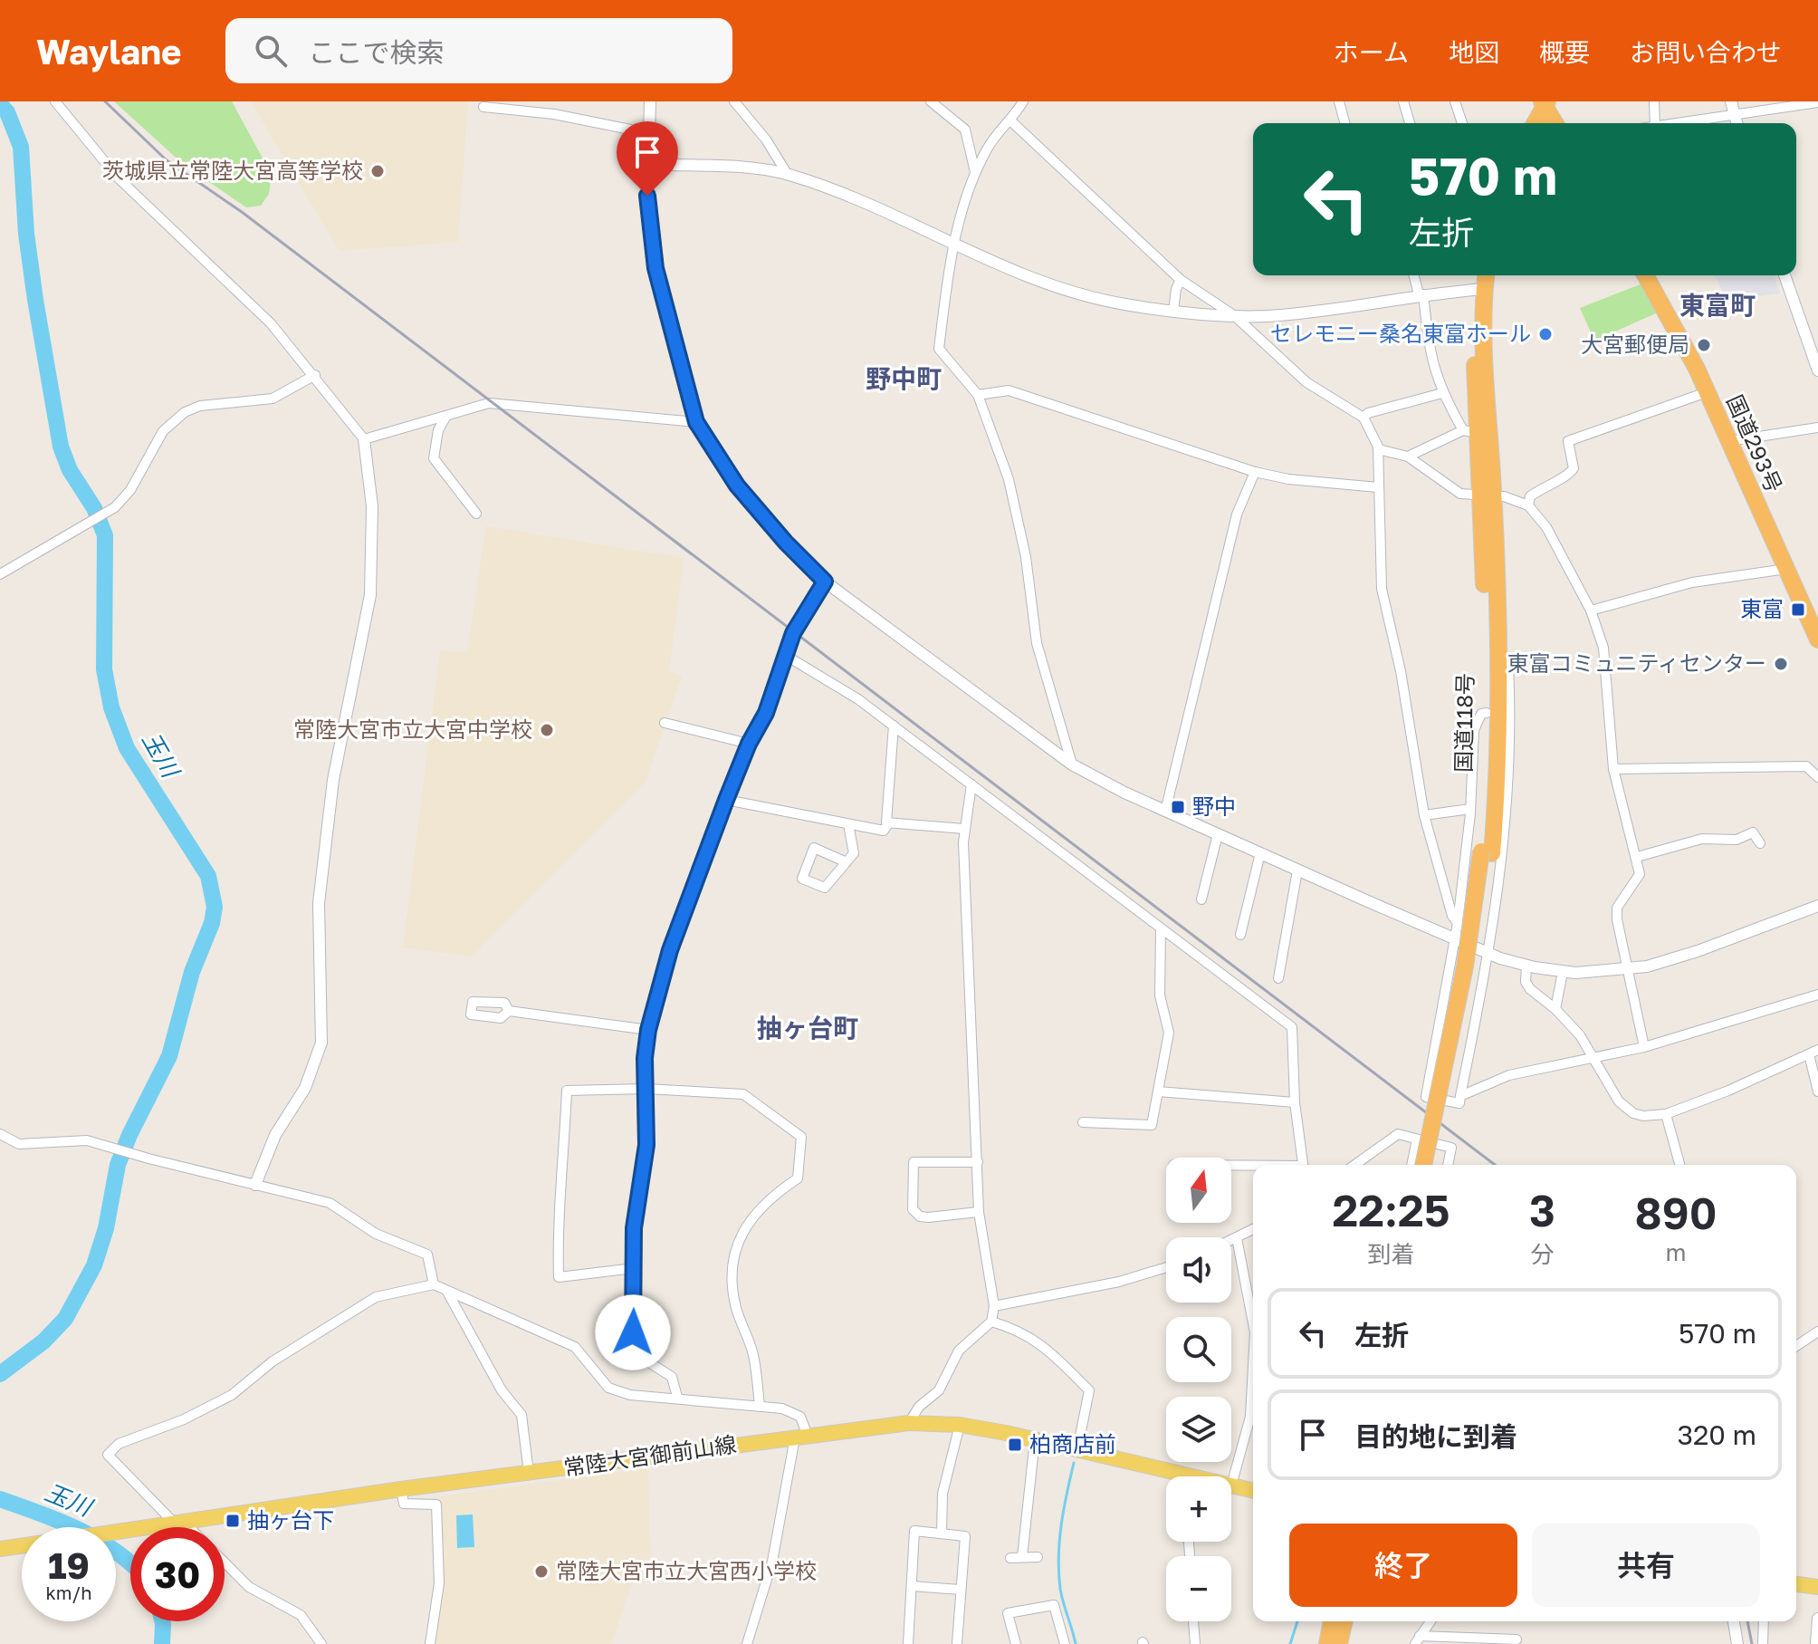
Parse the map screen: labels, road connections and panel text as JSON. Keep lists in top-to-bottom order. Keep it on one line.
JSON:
{"streets":{"highway":["国道293号","国道118号"],"main road":["常陸大宮御前山線"]},"districts":["東富町","野中町","抽ヶ台町"],"water":["玉川"],"places":{"other":["茨城県立常陸大宮高等学校","セレモニー桑名東富ホール","大宮郵便局","東富コミュニティセンター","常陸大宮市立大宮中学校","常陸大宮市立大宮西小学校"],"transit":["東富","野中","柏商店前","抽ヶ台下"]},"north":"top","page":{"header":"Waylane","search":"ここで検索","nav":["ホーム","地図","概要","お問い合わせ"],"turn":["570 m","左折"],"map_buttons":["+","−"],"eta":["22:25","到着","3","分","890","m"],"list":[{"name":"左折","value":"570 m"},{"name":"目的地に到着","value":"320 m"}],"buttons":["終了","共有"],"speed":"19 km/h","limit":"30"}}
